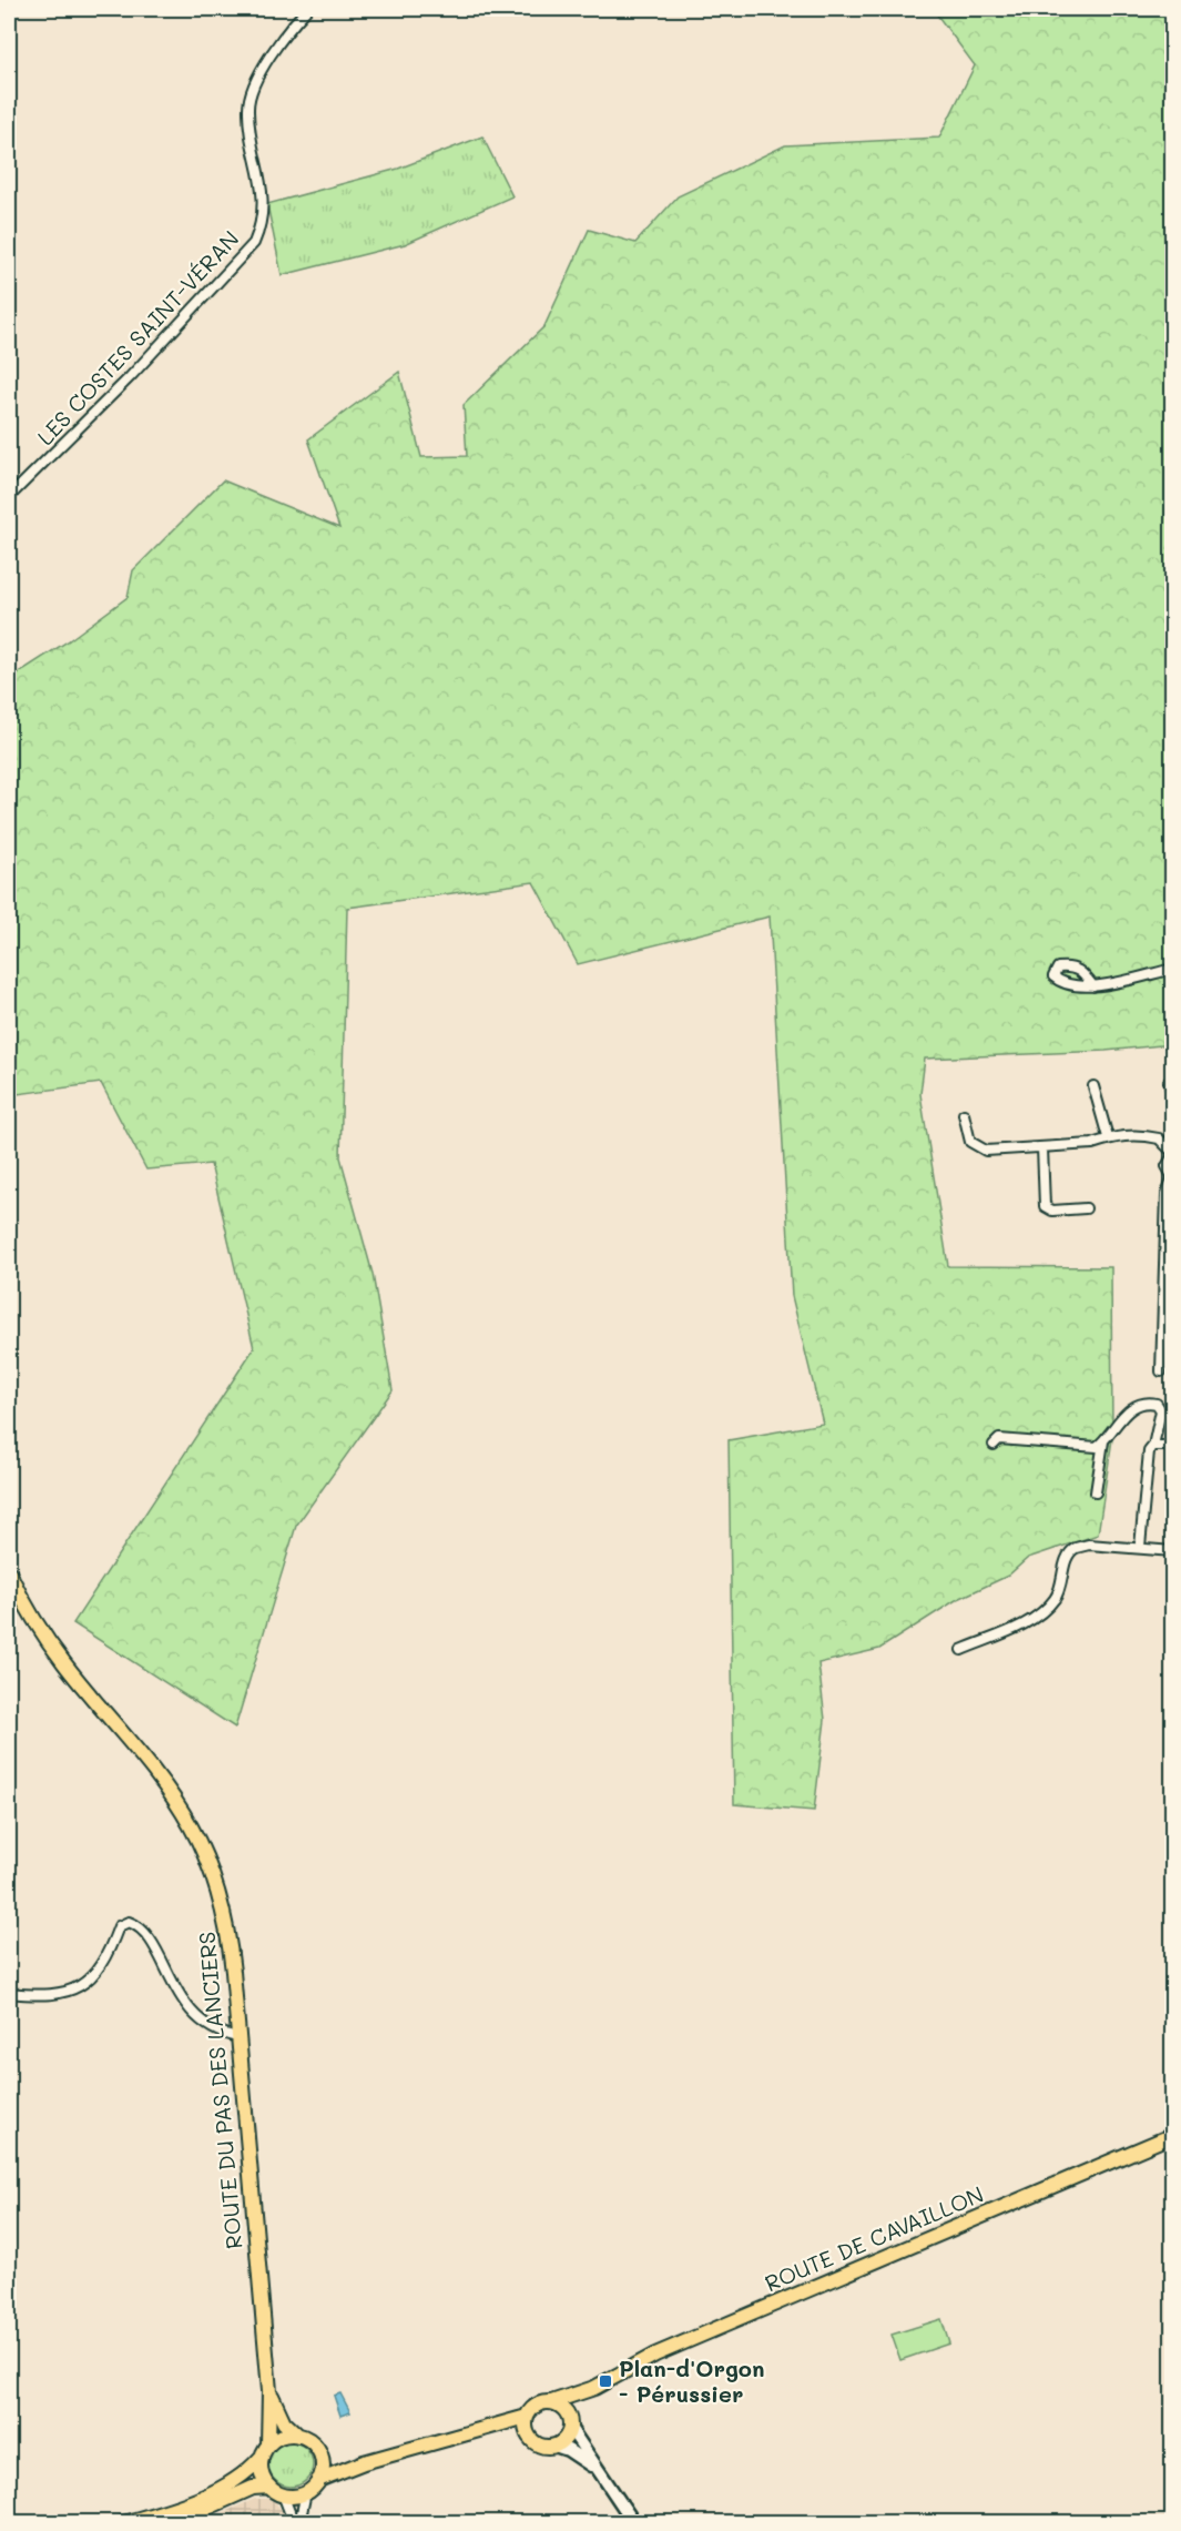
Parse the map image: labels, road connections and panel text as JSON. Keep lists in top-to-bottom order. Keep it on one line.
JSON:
{"streets":{"main road":["ROUTE DU PAS DES LANCIERS","ROUTE DE CAVAILLON"],"street":["LES COSTES SAINT-VÉRAN"]},"places":{"transit":["Plan-d'Orgon - Pérussier"]}}
